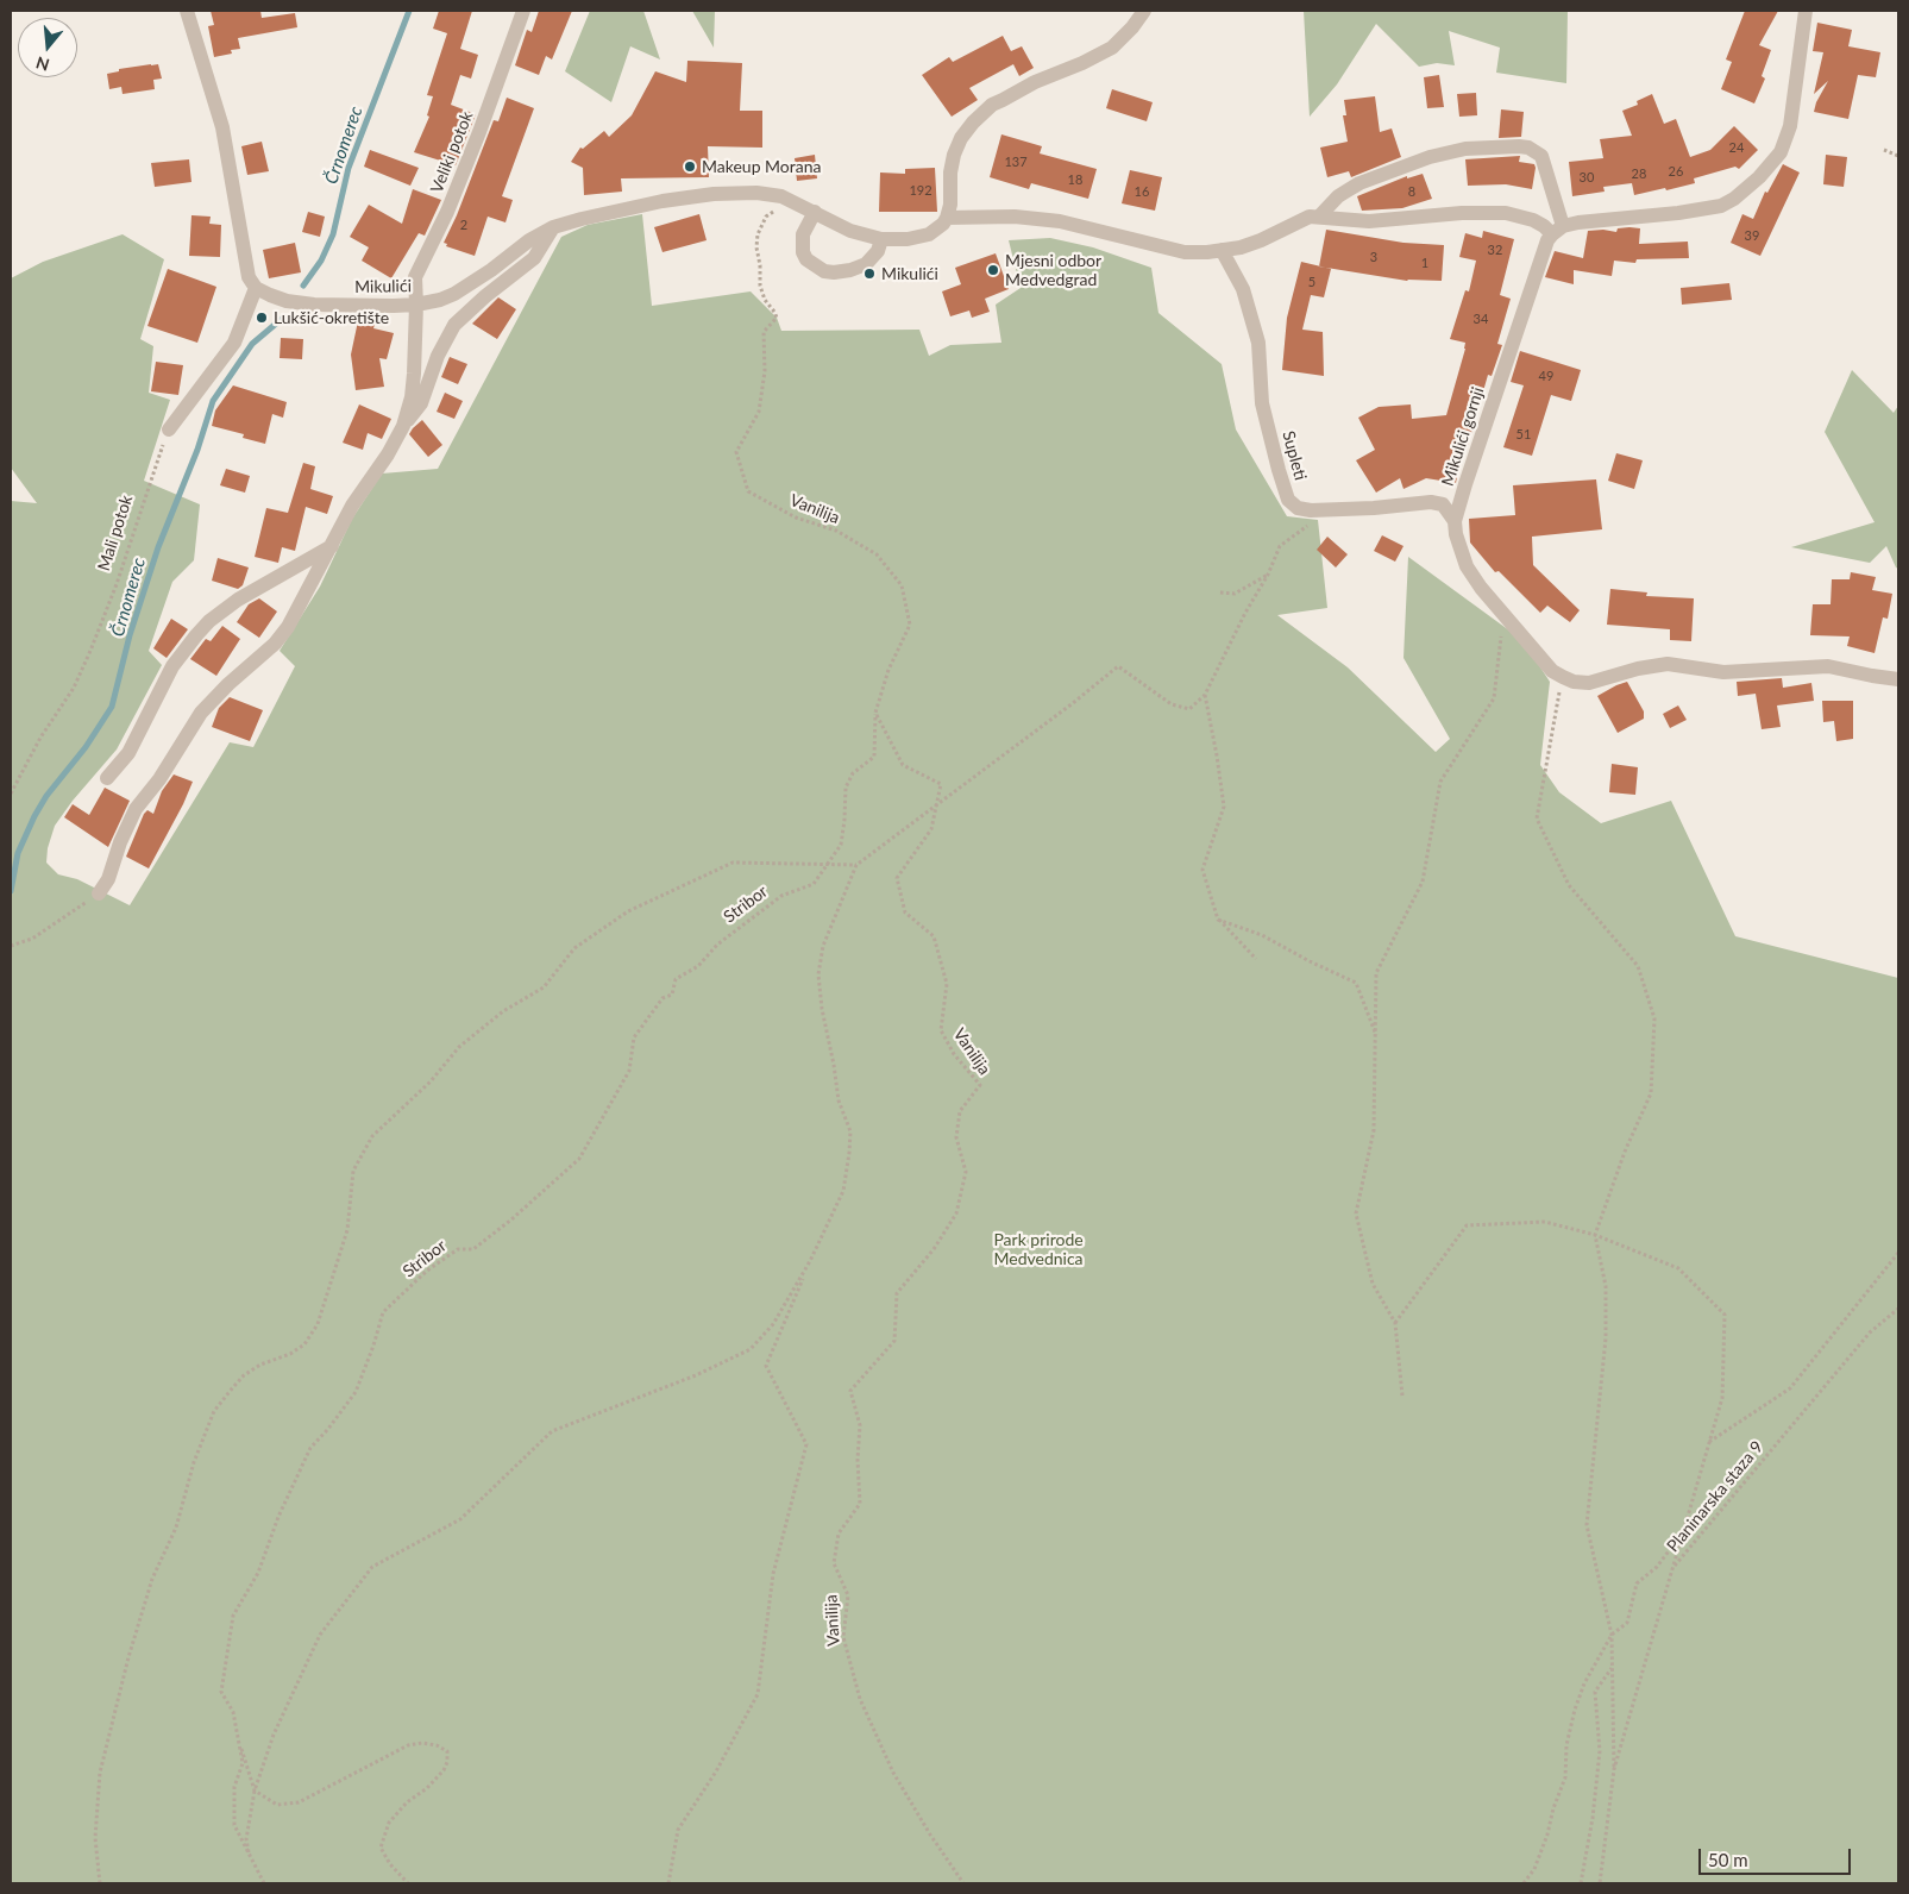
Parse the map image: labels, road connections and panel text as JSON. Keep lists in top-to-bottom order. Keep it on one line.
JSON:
{"streets":{"street":["Veliki potok","Mikulići","Mikulići gornji","Supleti"],"path":["Vanilija","Mali potok","Stribor","Planinarska staza 9"]},"crossings":[["Veliki potok","Mikulići"],["Mikulići","Vanilija"],["Vanilija","Stribor"]],"water":["Črnomerec"],"parks":["Park prirode Medvednica"],"places":["Makeup Morana","Mjesni odbor Medvedgrad","Mikulići","Lukšić-okretište"],"house_numbers":["24","137","26","28","30","18","192","16","8","2","39","32","3","1","5","34","49","51"],"scale_bar":"50 m","north":"bottom"}
